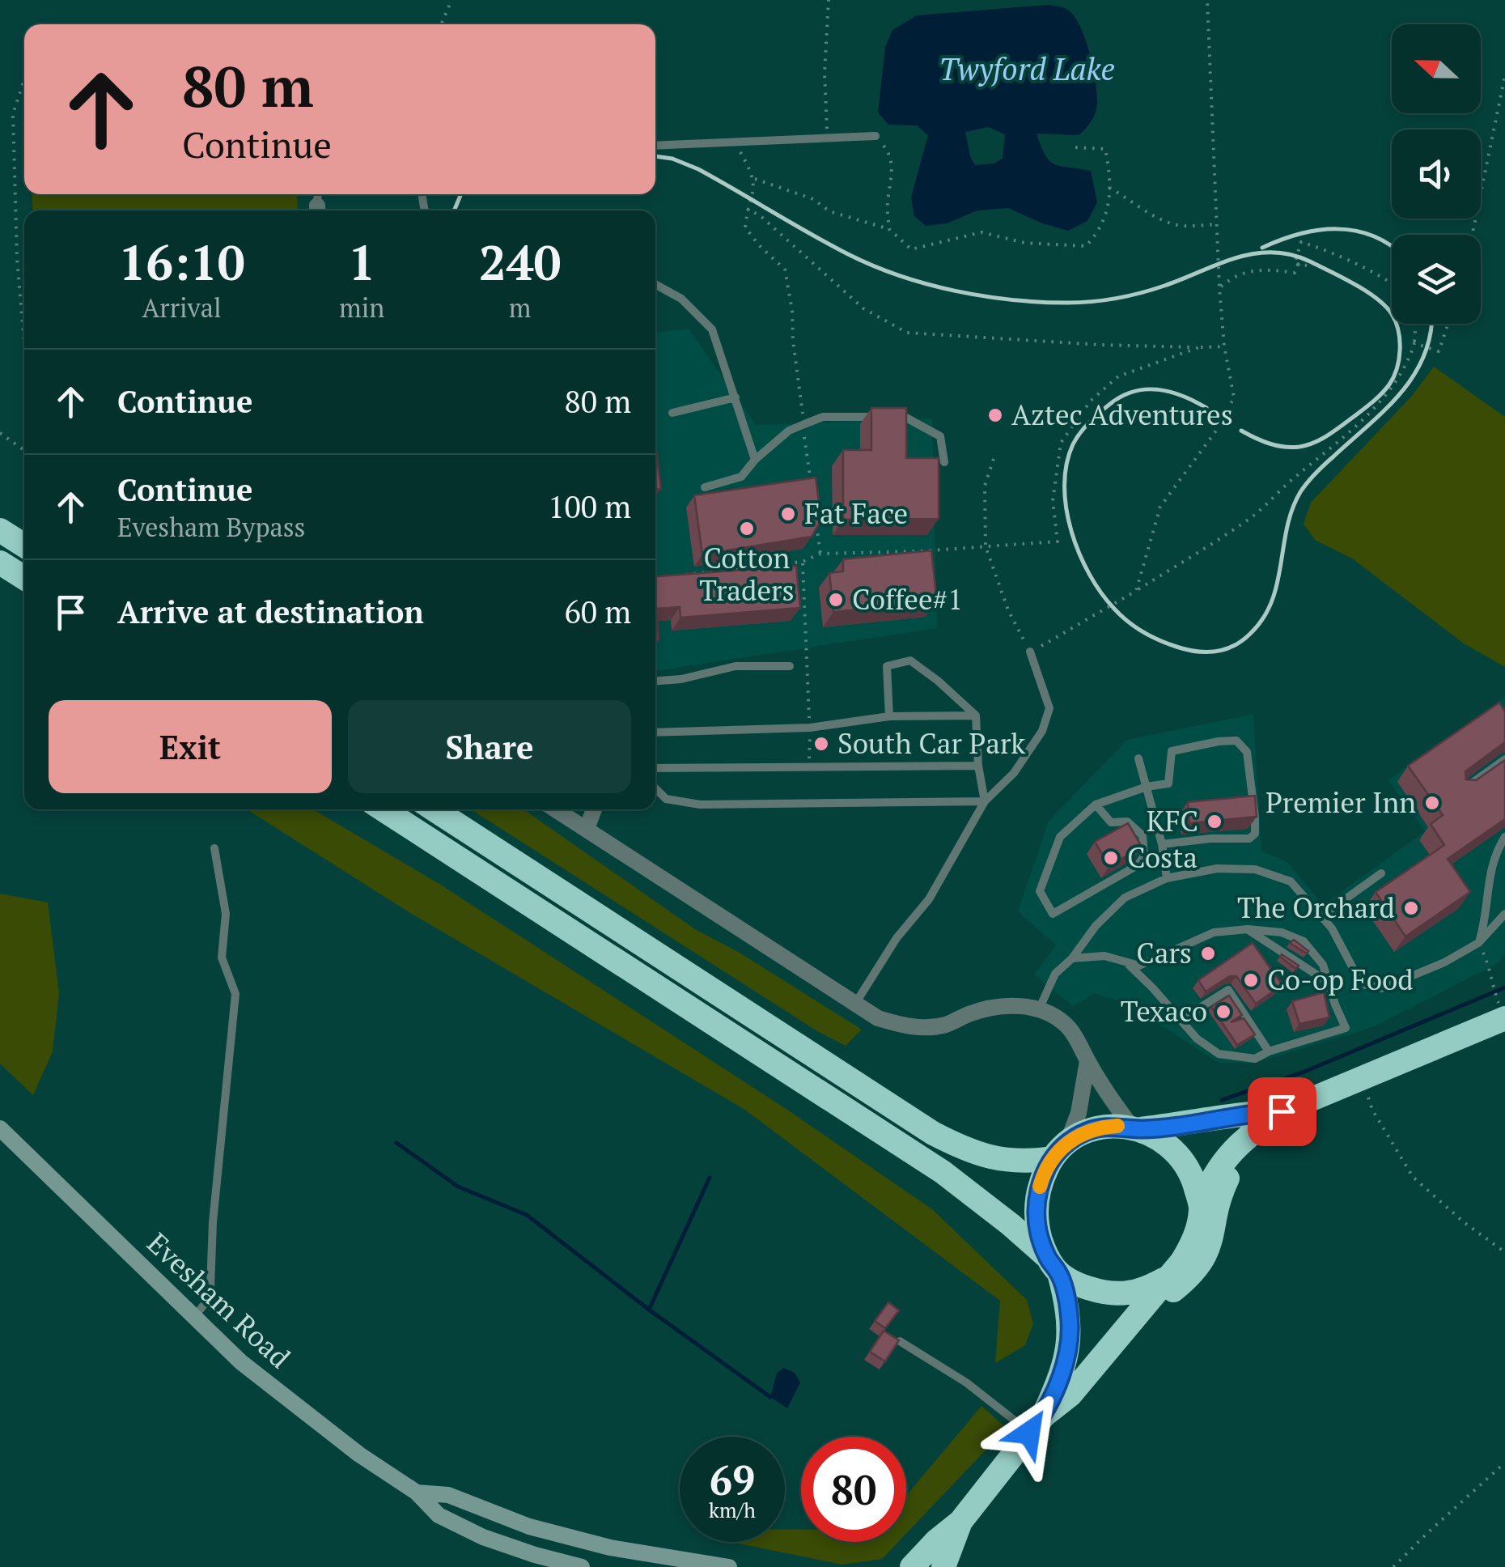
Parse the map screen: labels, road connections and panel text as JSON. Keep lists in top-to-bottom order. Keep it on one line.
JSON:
{"streets":{"main road":["Evesham Road"]},"water":["Twyford Lake"],"places":["Aztec Adventures","Fat Face","Cotton Traders","Coffee#1","South Car Park","Premier Inn","KFC","Costa","The Orchard","Cars","Co-op Food","Texaco"],"north":"left","page":{"turn":["80 m","Continue"],"eta":["16:10","Arrival","1","min","240","m"],"list":[{"name":"Continue","value":"80 m"},{"name":"Continue","note":"Evesham Bypass","value":"100 m"},{"name":"Arrive at destination","value":"60 m"}],"buttons":["Exit","Share"],"speed":"69 km/h","limit":"80"}}
